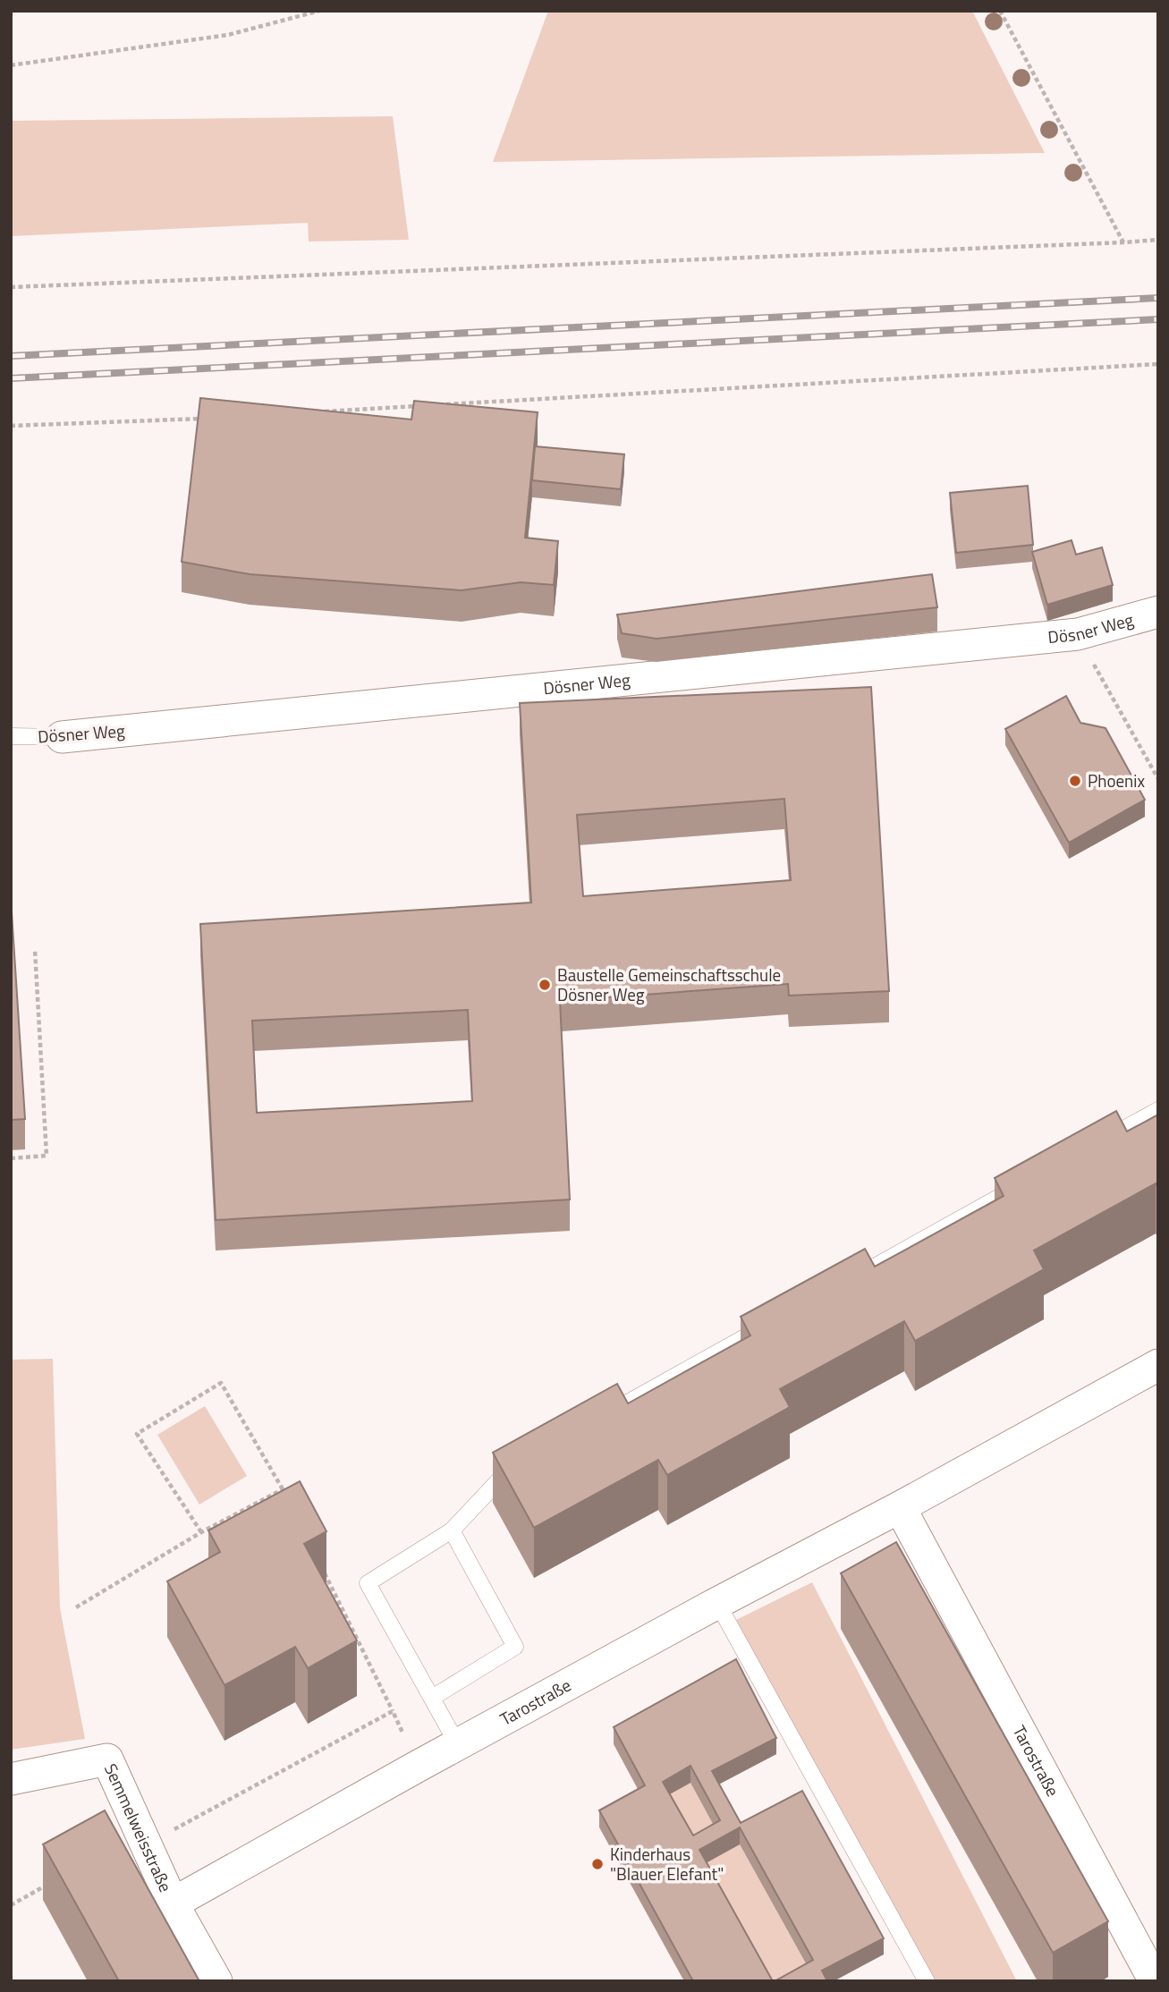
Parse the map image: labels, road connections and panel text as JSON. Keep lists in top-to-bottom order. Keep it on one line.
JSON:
{"streets":{"street":["Dösner Weg","Tarostraße","Semmelweisstraße"]},"crossings":[["Tarostraße","Semmelweisstraße"]],"places":["Phoenix","Baustelle Gemeinschaftsschule Dösner Weg","Kinderhaus \"Blauer Elefant\""]}
